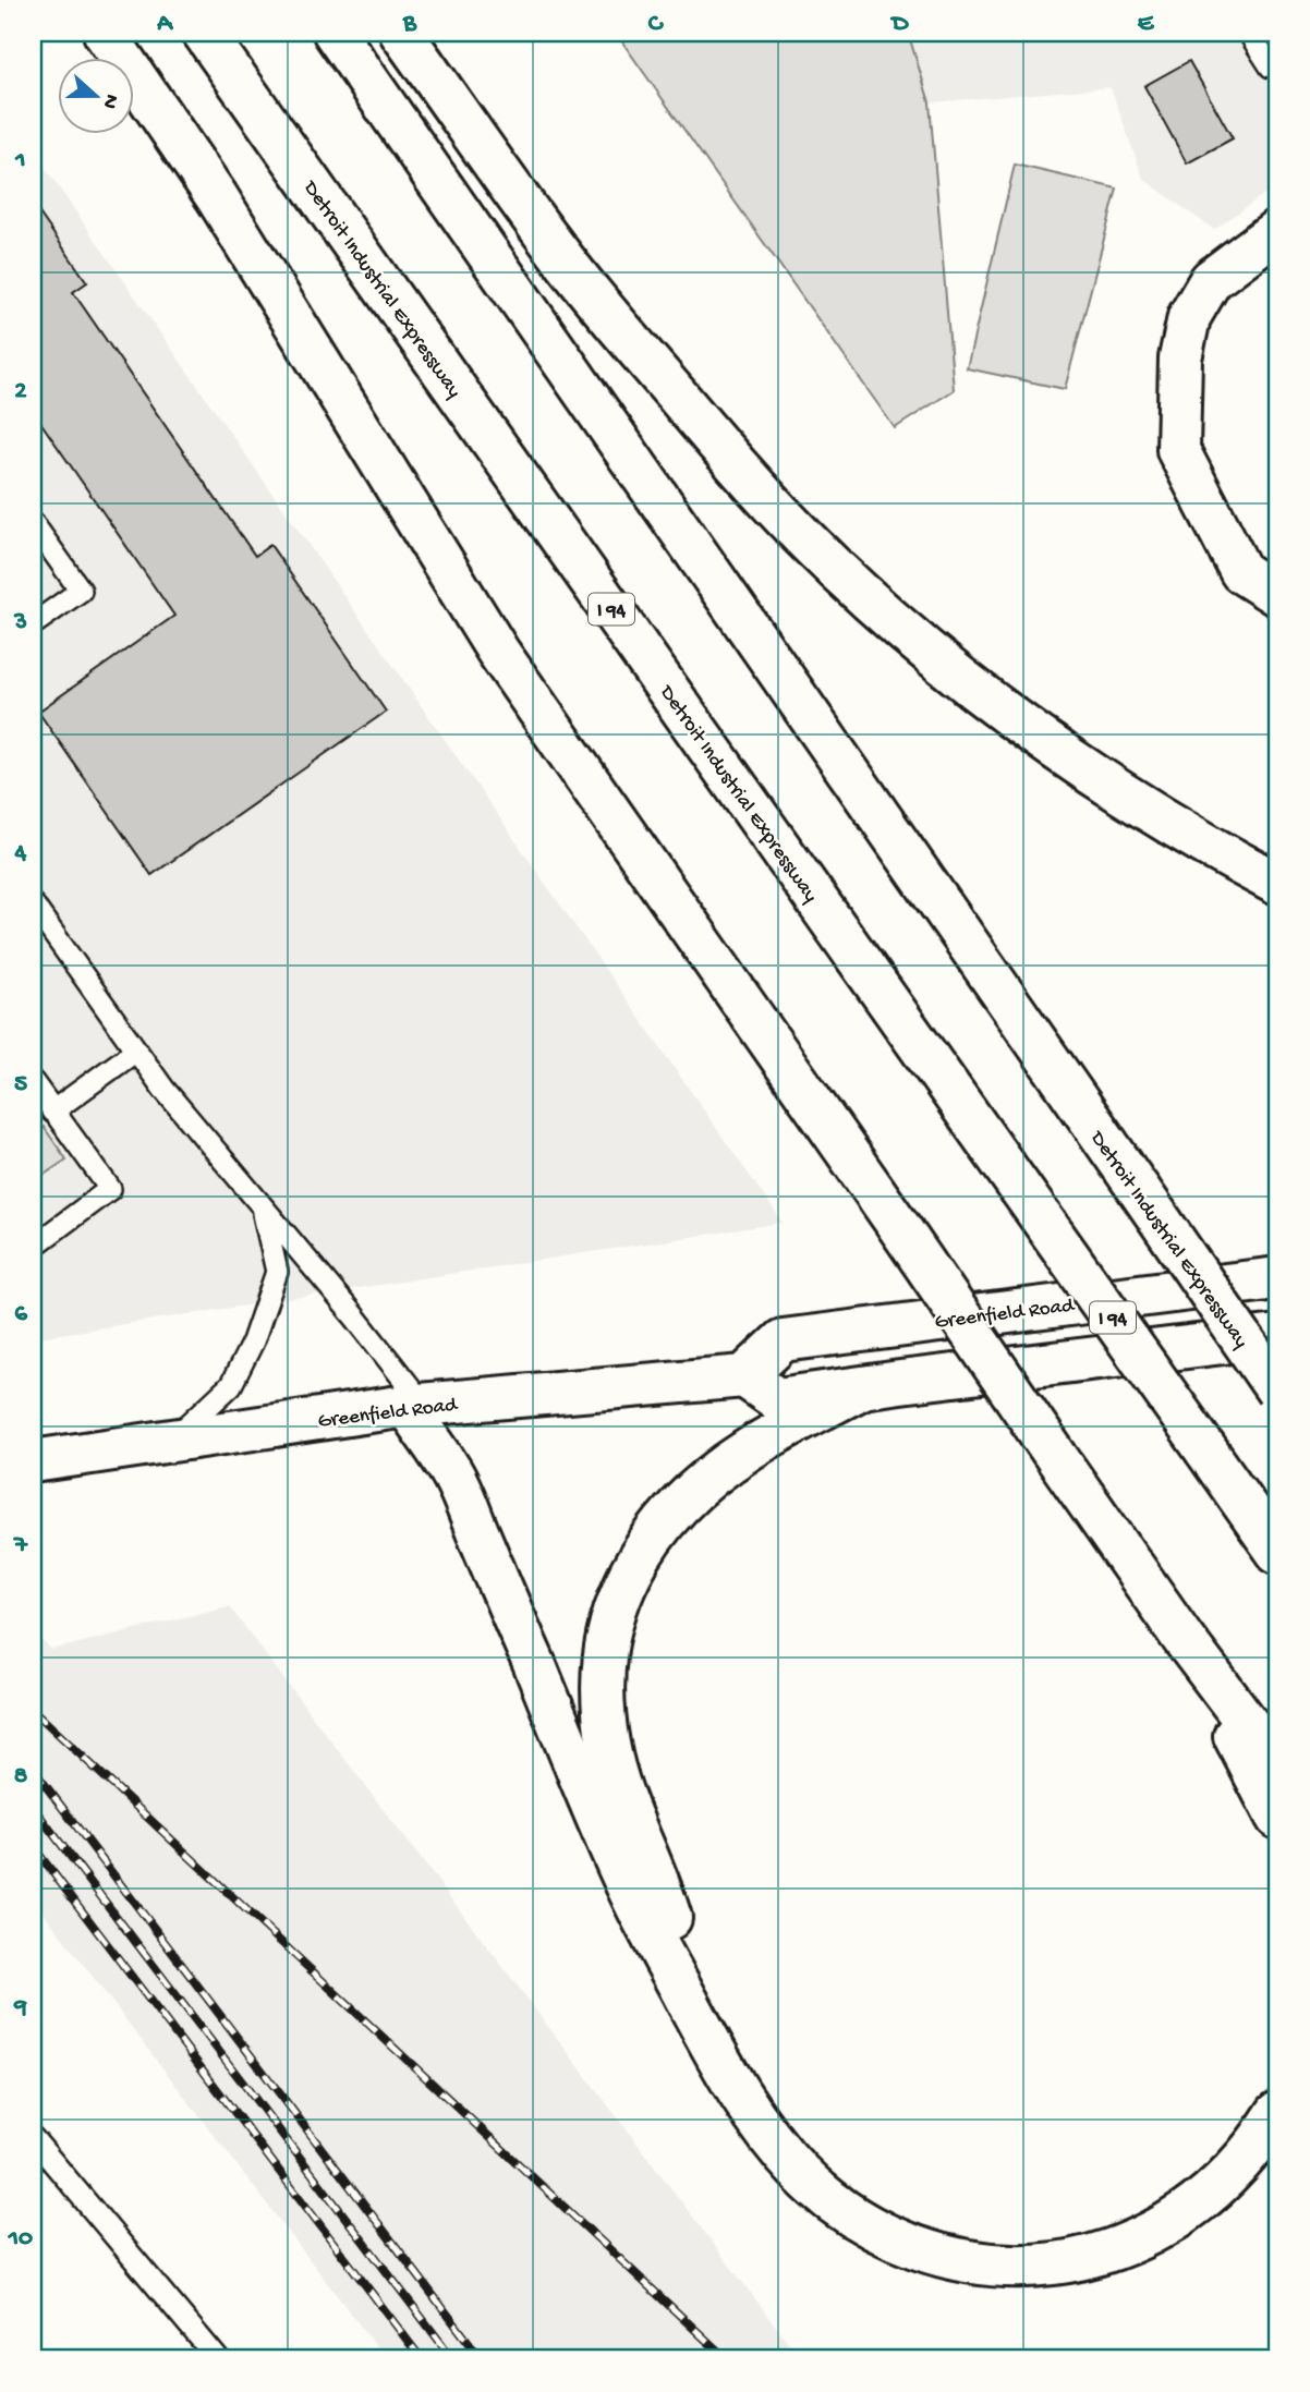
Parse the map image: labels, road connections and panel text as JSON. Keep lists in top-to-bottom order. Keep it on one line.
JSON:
{"streets":{"main road":["Detroit Industrial Expressway","I 94","Greenfield Road"]},"north":"right","grid":{"columns":["A","B","C","D","E"],"rows":["1","2","3","4","5","6","7","8","9","10"]}}
